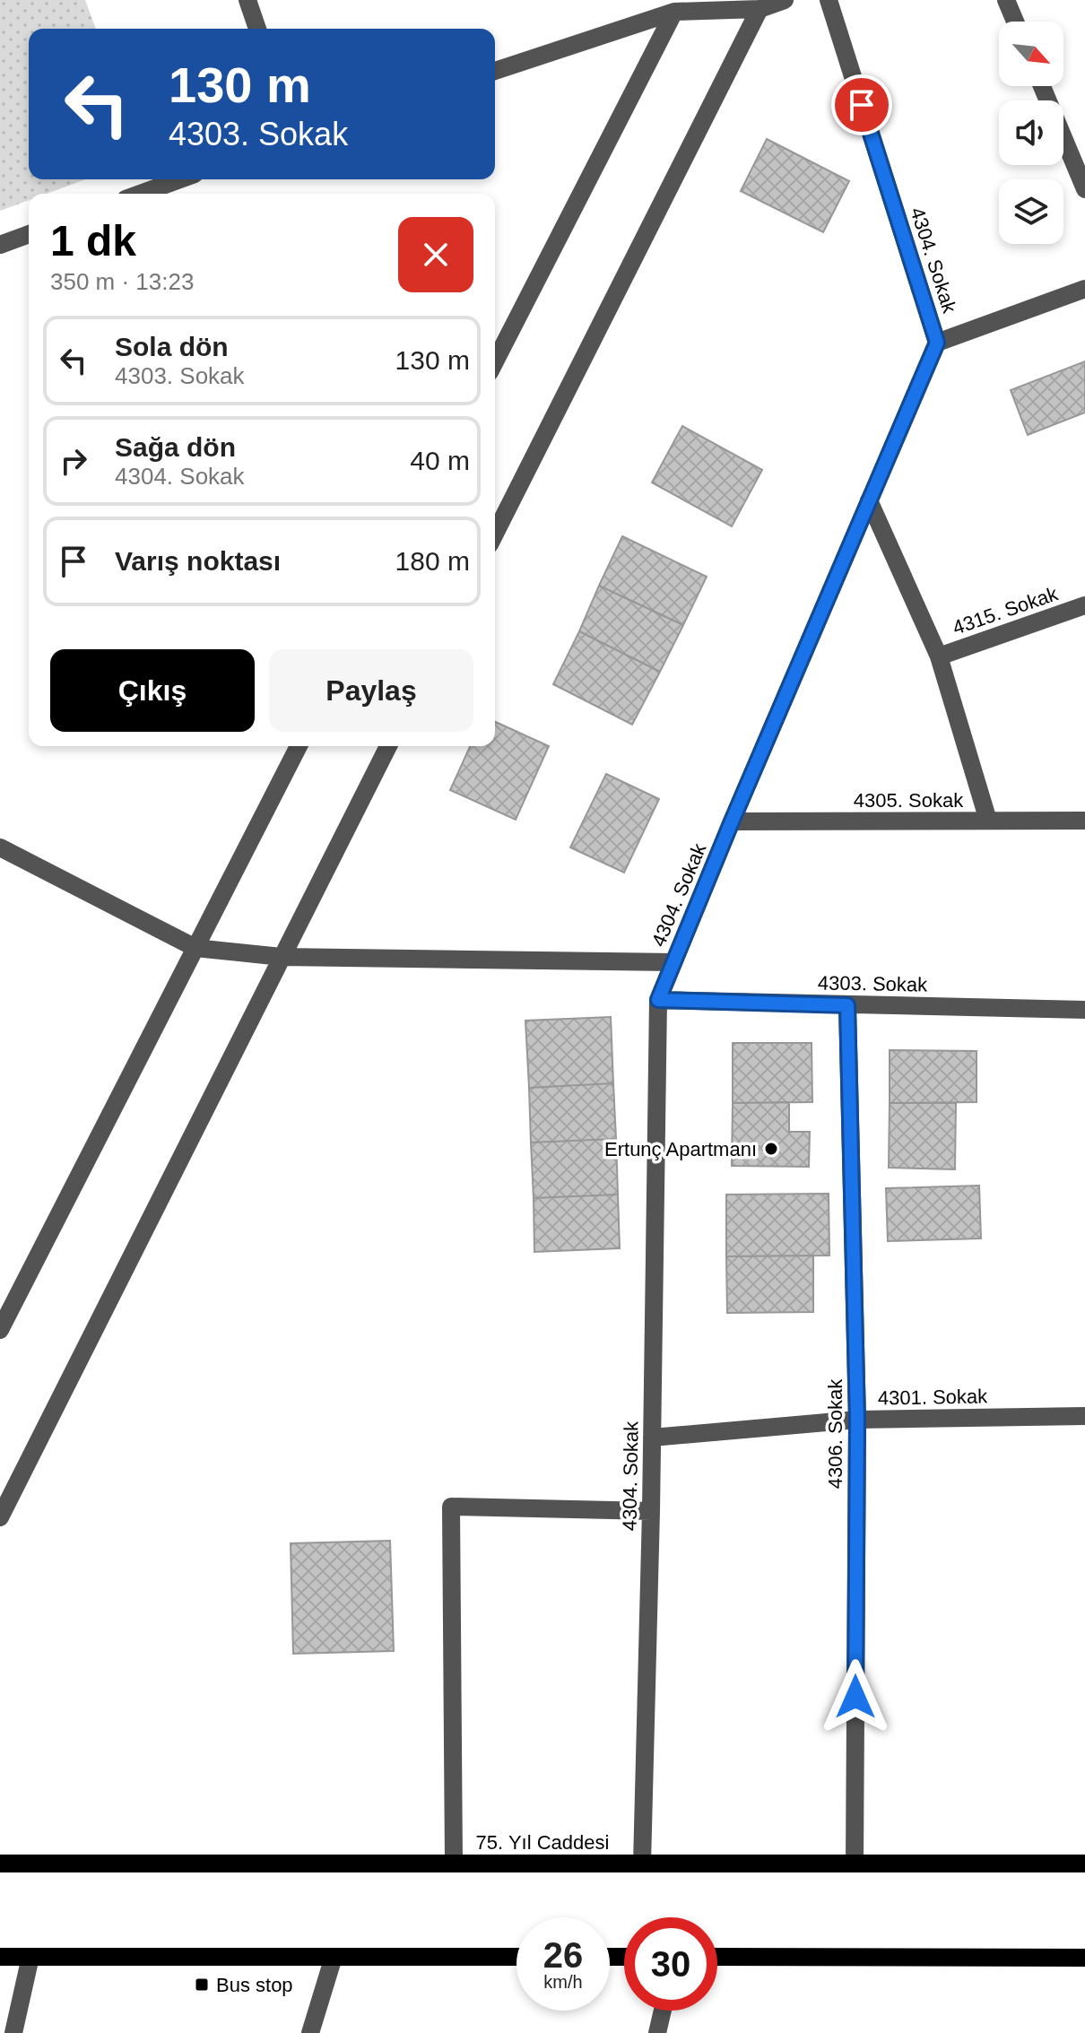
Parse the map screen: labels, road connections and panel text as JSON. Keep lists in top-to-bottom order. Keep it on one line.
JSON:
{"streets":{"main road":["75. Yıl Caddesi"],"street":["4304. Sokak","4315. Sokak","4305. Sokak","4303. Sokak","4301. Sokak","4306. Sokak"]},"crossings":[["4304. Sokak","4305. Sokak"],["4304. Sokak","4303. Sokak"],["4304. Sokak","4301. Sokak"],["4304. Sokak","75. Yıl Caddesi"],["4303. Sokak","4306. Sokak"],["4301. Sokak","4306. Sokak"],["4306. Sokak","75. Yıl Caddesi"]],"places":{"other":["Ertunç Apartmanı"],"transit":["Bus stop"]},"north":"bottom right","page":{"turn":["130 m","4303. Sokak"],"heading":["1 dk","350 m · 13:23"],"list":[{"name":"Sola dön","note":"4303. Sokak","value":"130 m"},{"name":"Sağa dön","note":"4304. Sokak","value":"40 m"},{"name":"Varış noktası","value":"180 m"}],"buttons":["Çıkış","Paylaş"],"speed":"26 km/h","limit":"30"}}
